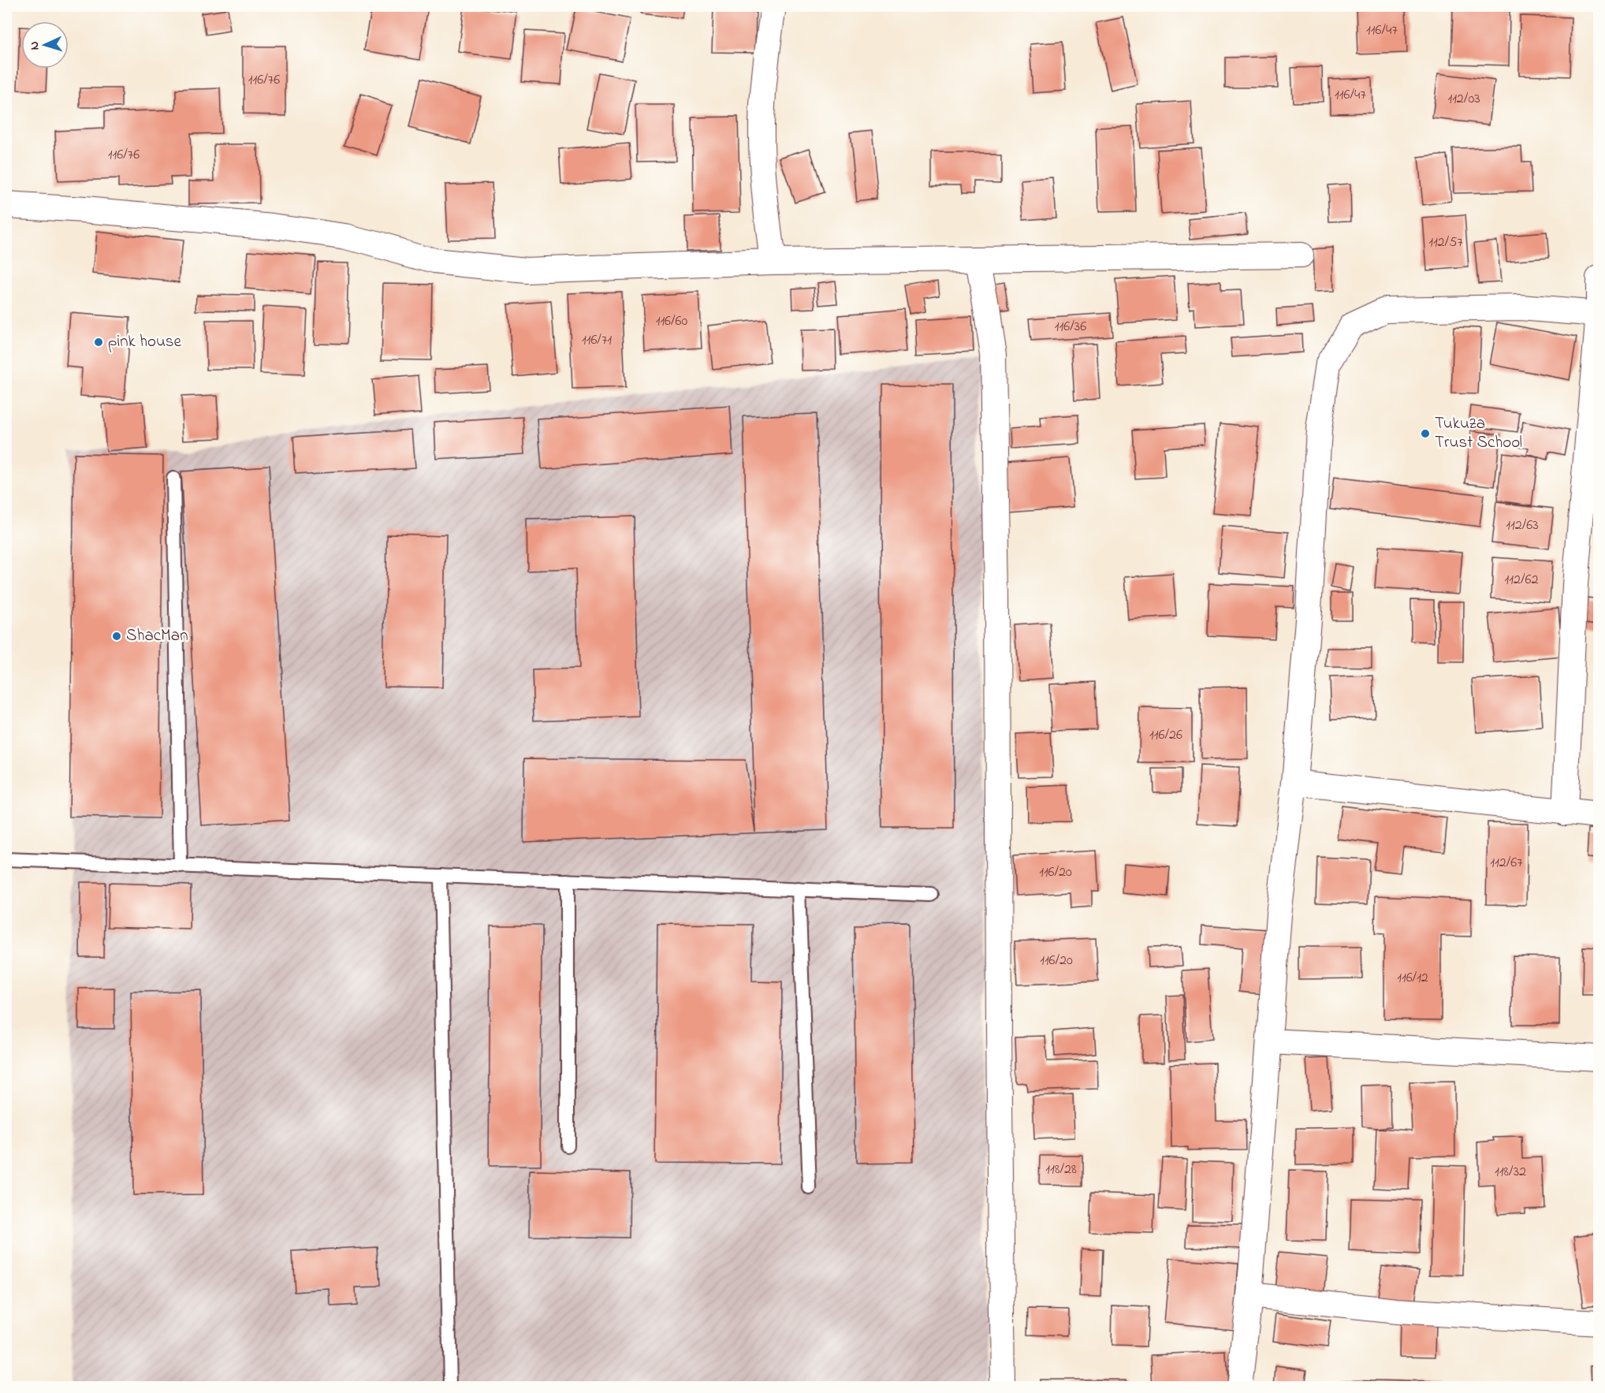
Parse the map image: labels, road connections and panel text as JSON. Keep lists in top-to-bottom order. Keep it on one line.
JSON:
{"places":["pink house","Tukuza Trust School","ShacMan"],"house_numbers":["116/47","116/76","116/47","112/03","116/76","112/57","116/60","116/36","116/71","112/63","112/62","116/26","112/67","116/20","116/20","116/12","118/28","118/32"],"north":"left"}
